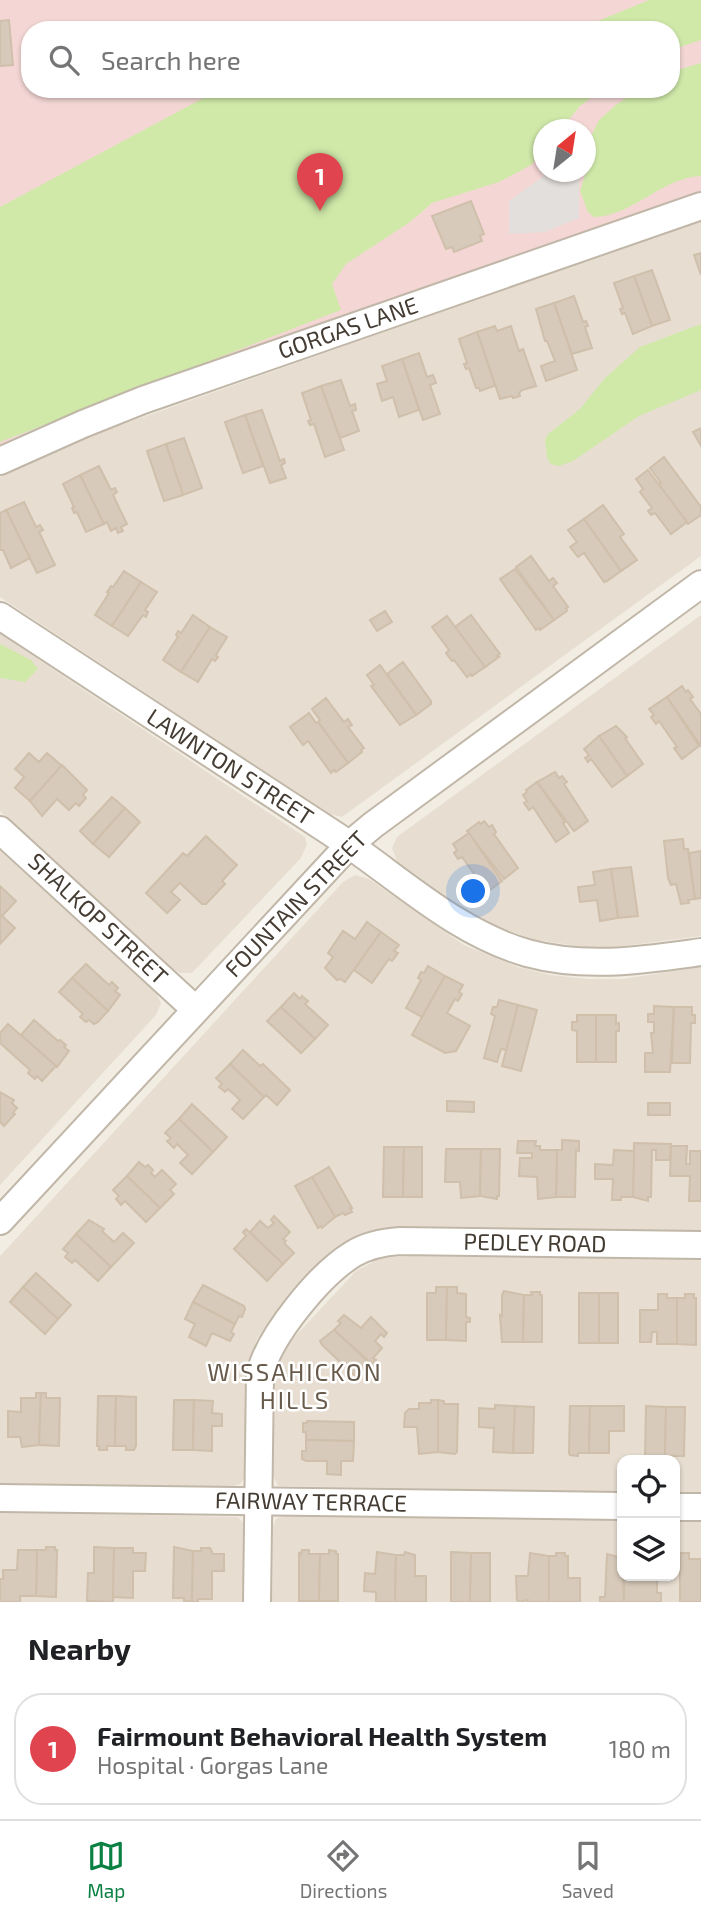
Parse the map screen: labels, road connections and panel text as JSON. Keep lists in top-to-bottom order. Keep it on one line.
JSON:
{"streets":{"street":["GORGAS LANE","LAWNTON STREET","FOUNTAIN STREET","SHALKOP STREET","PEDLEY ROAD","FAIRWAY TERRACE"]},"crossings":[["LAWNTON STREET","FOUNTAIN STREET"],["FOUNTAIN STREET","SHALKOP STREET"],["PEDLEY ROAD","FAIRWAY TERRACE"]],"districts":["WISSAHICKON HILLS"],"north":"top right","page":{"search":"Search here","pins":"1","heading":"Nearby","list":[{"mark":"1","name":"Fairmount Behavioral Health System","note":"Hospital · Gorgas Lane","value":"180 m"}],"nav":["Map","Directions","Saved"]}}
